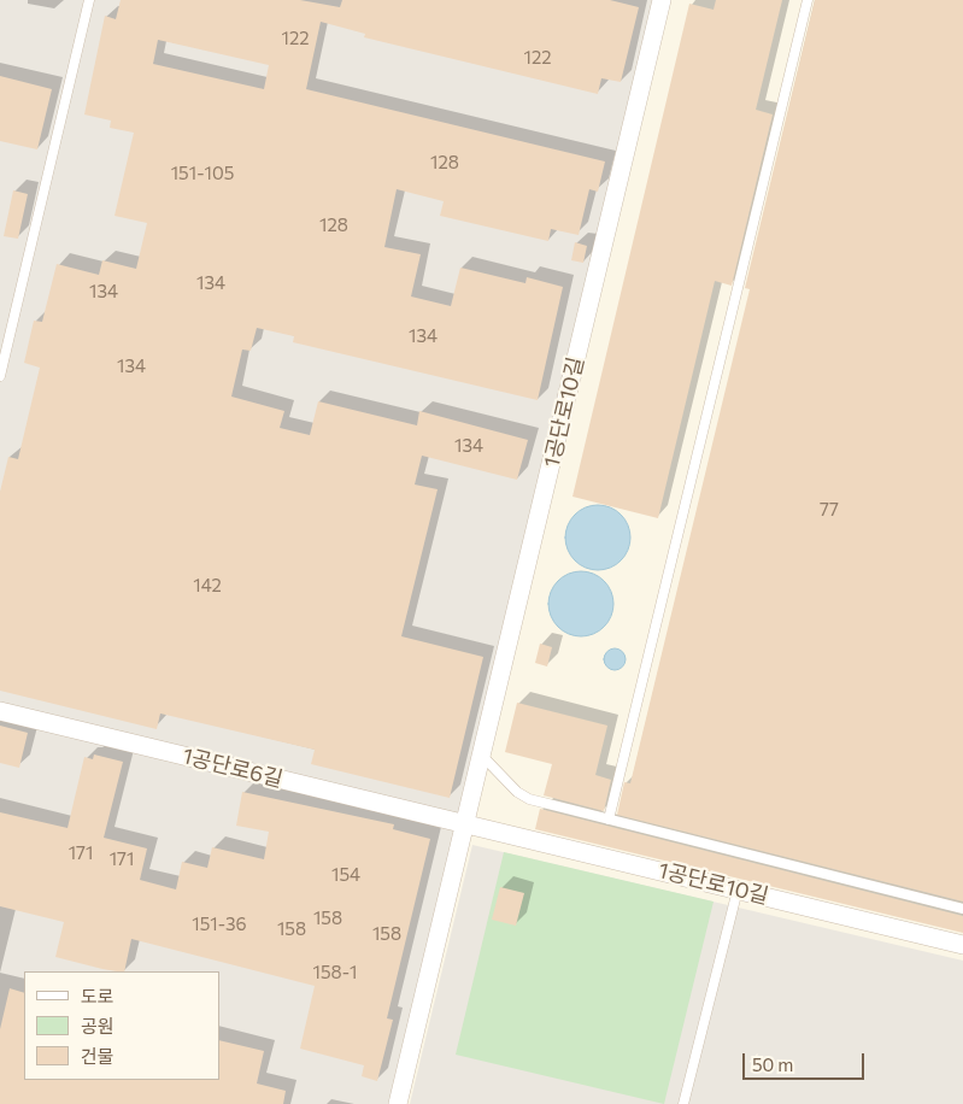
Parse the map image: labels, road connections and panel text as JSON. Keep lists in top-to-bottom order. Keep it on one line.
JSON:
{"streets":{"street":["1공단로10길","1공단로6길"]},"crossings":[["1공단로10길","1공단로6길"]],"house_numbers":["122","122","128","151-105","128","134","134","134","134","134","77","142","171","171","154","158","151-36","158","158","158-1"],"legend":["도로","공원","건물"],"scale_bar":"50 m"}
